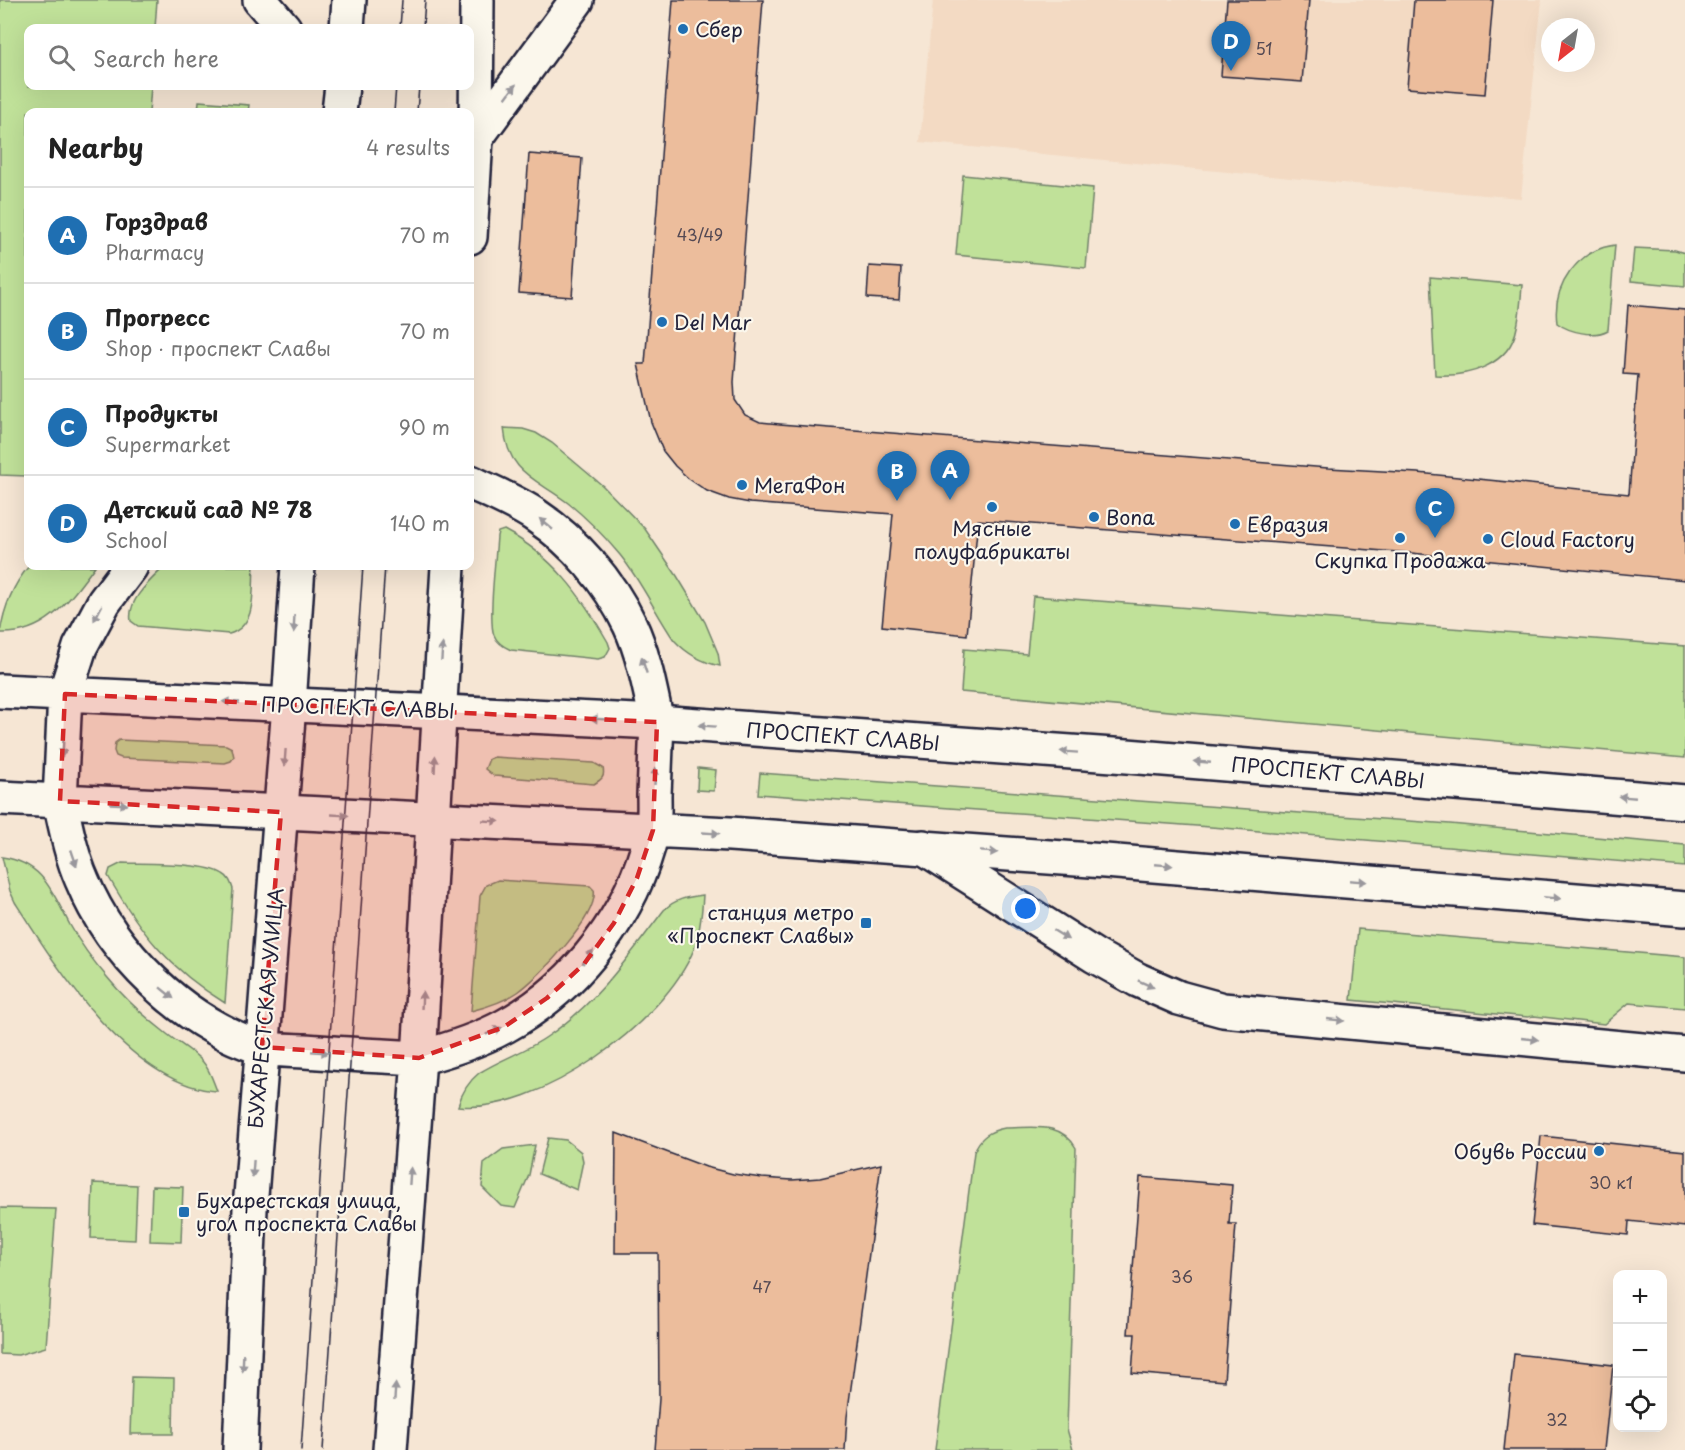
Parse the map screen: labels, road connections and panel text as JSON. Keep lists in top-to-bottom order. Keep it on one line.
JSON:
{"streets":{"main road":["ПРОСПЕКТ СЛАВЫ","БУХАРЕСТСКАЯ УЛИЦА"]},"crossings":[["ПРОСПЕКТ СЛАВЫ","БУХАРЕСТСКАЯ УЛИЦА"]],"places":{"other":["Сбер","Del Mar","МегаФон","Мясные полуфабрикаты","Bona","Евразия","Скупка Продажа","Cloud Factory","Обувь России"],"transit":["станция метро «Проспект Славы»","Бухарестская улица, угол проспекта Славы"]},"house_numbers":["51","43/49","30 к1","36","47","32"],"north":"bottom left","page":{"pins":["D","A","B","C"],"search":"Search here","heading":["Nearby","4 results"],"list":[{"mark":"A","name":"Горздрав","note":"Pharmacy","value":"70 m"},{"mark":"B","name":"Прогресс","note":"Shop · проспект Славы","value":"70 m"},{"mark":"C","name":"Продукты","note":"Supermarket","value":"90 m"},{"mark":"D","name":"Детский сад № 78","note":"School","value":"140 m"}],"map_buttons":["+","−"]}}
